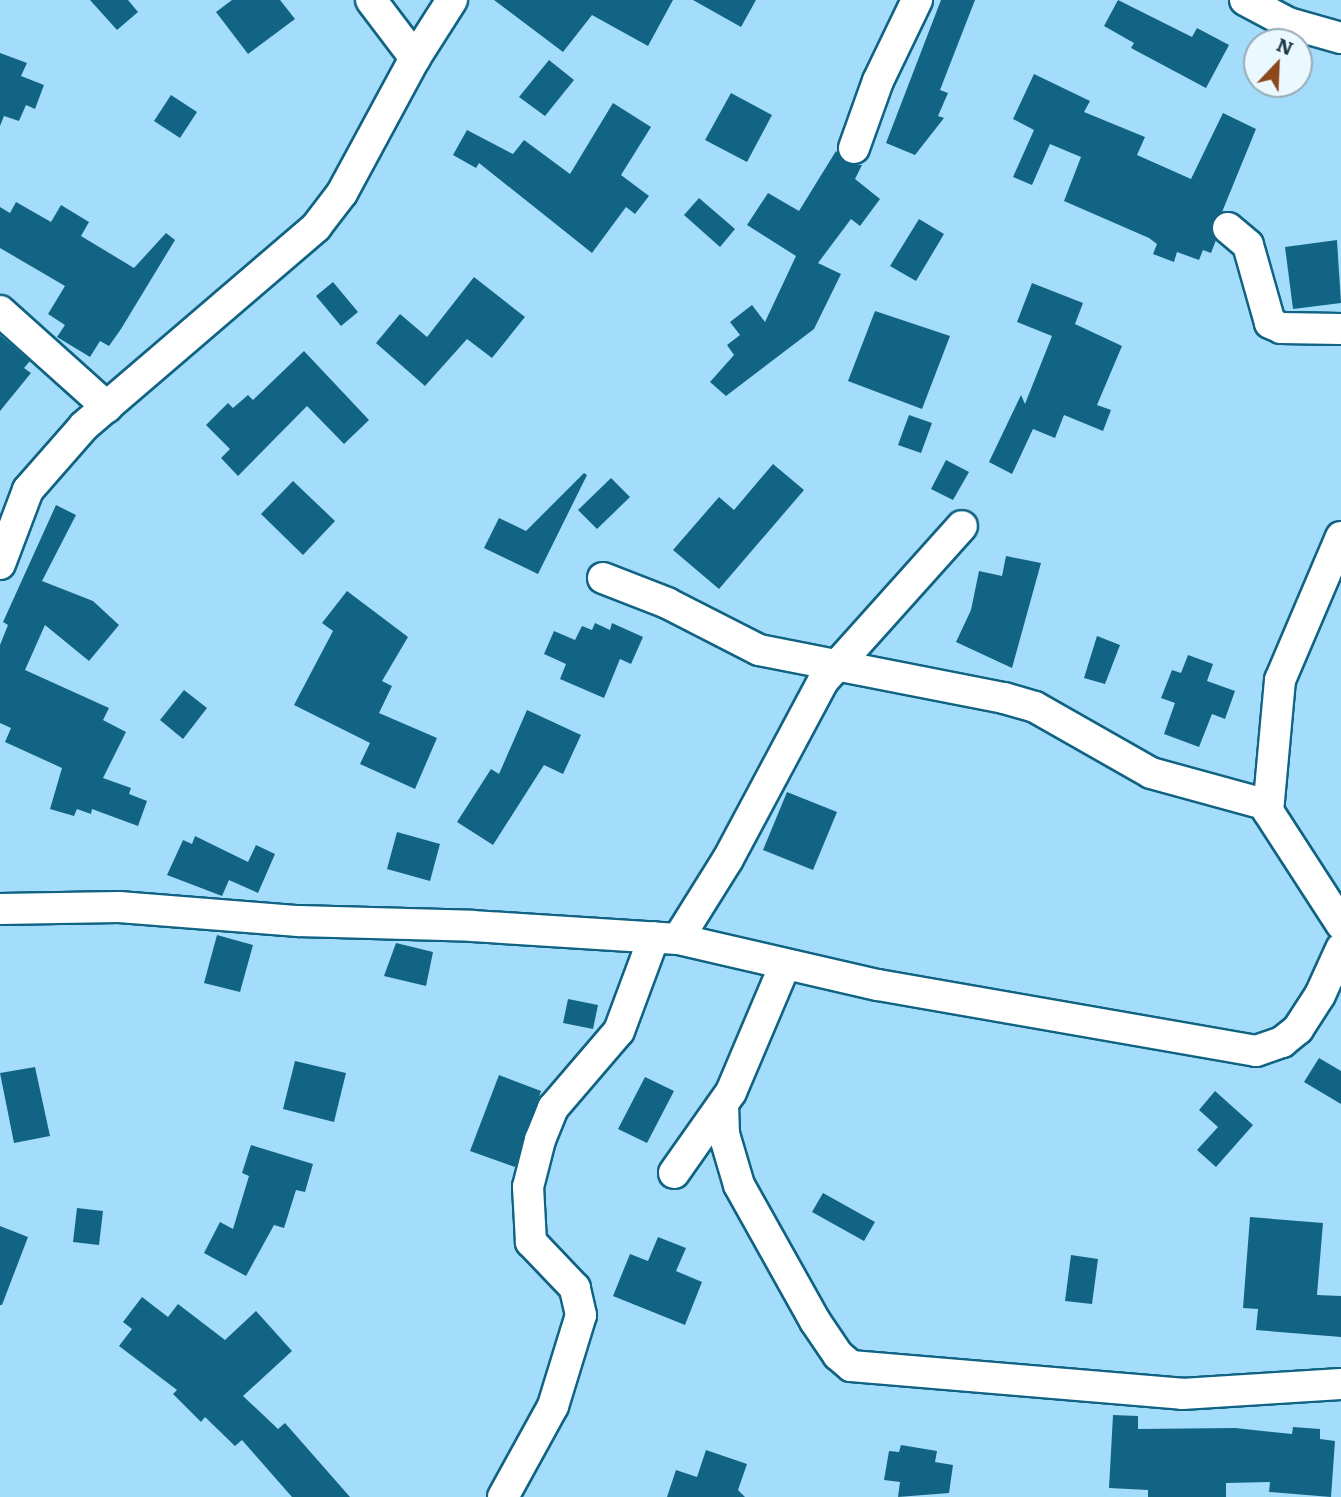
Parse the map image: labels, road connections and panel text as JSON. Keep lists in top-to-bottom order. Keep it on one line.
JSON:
{"north":"top right"}
